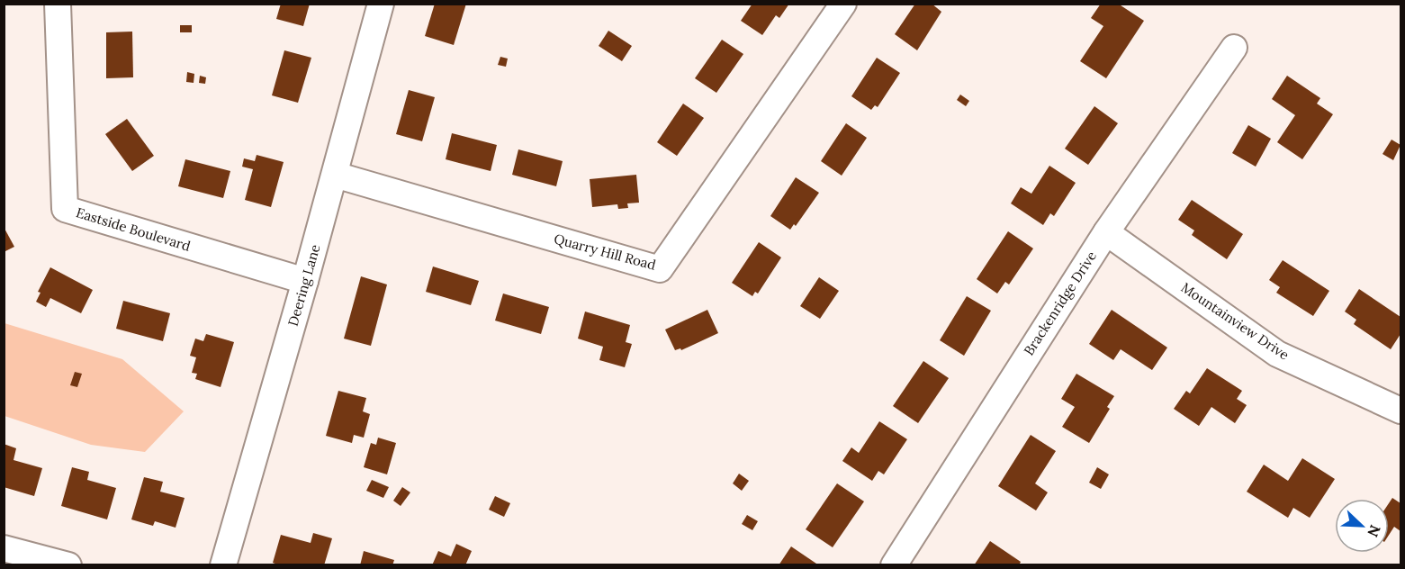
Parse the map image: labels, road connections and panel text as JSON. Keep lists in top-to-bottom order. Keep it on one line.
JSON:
{"streets":{"street":["Eastside Boulevard","Quarry Hill Road","Deering Lane","Brackenridge Drive","Mountainview Drive"]},"crossings":[["Eastside Boulevard","Deering Lane"],["Quarry Hill Road","Deering Lane"],["Brackenridge Drive","Mountainview Drive"]],"north":"bottom right"}
